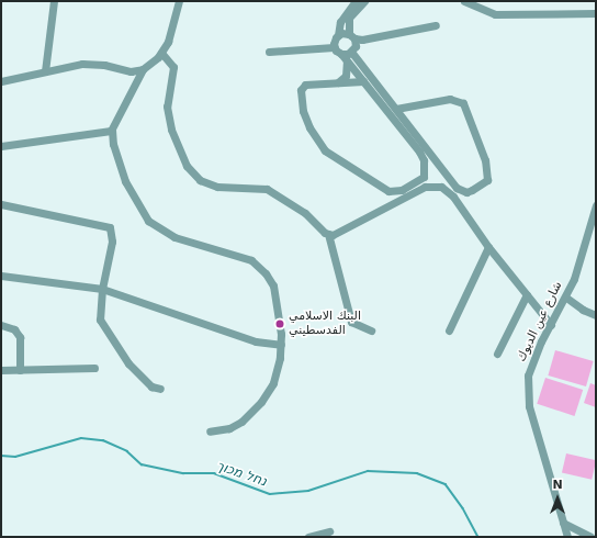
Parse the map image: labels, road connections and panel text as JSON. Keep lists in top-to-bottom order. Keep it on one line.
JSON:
{"streets":{"street":["شارع عين الديوك"]},"water":["נחל מכוך"],"places":["البنك الاسلامي الفدسطيني"],"north":"top"}
